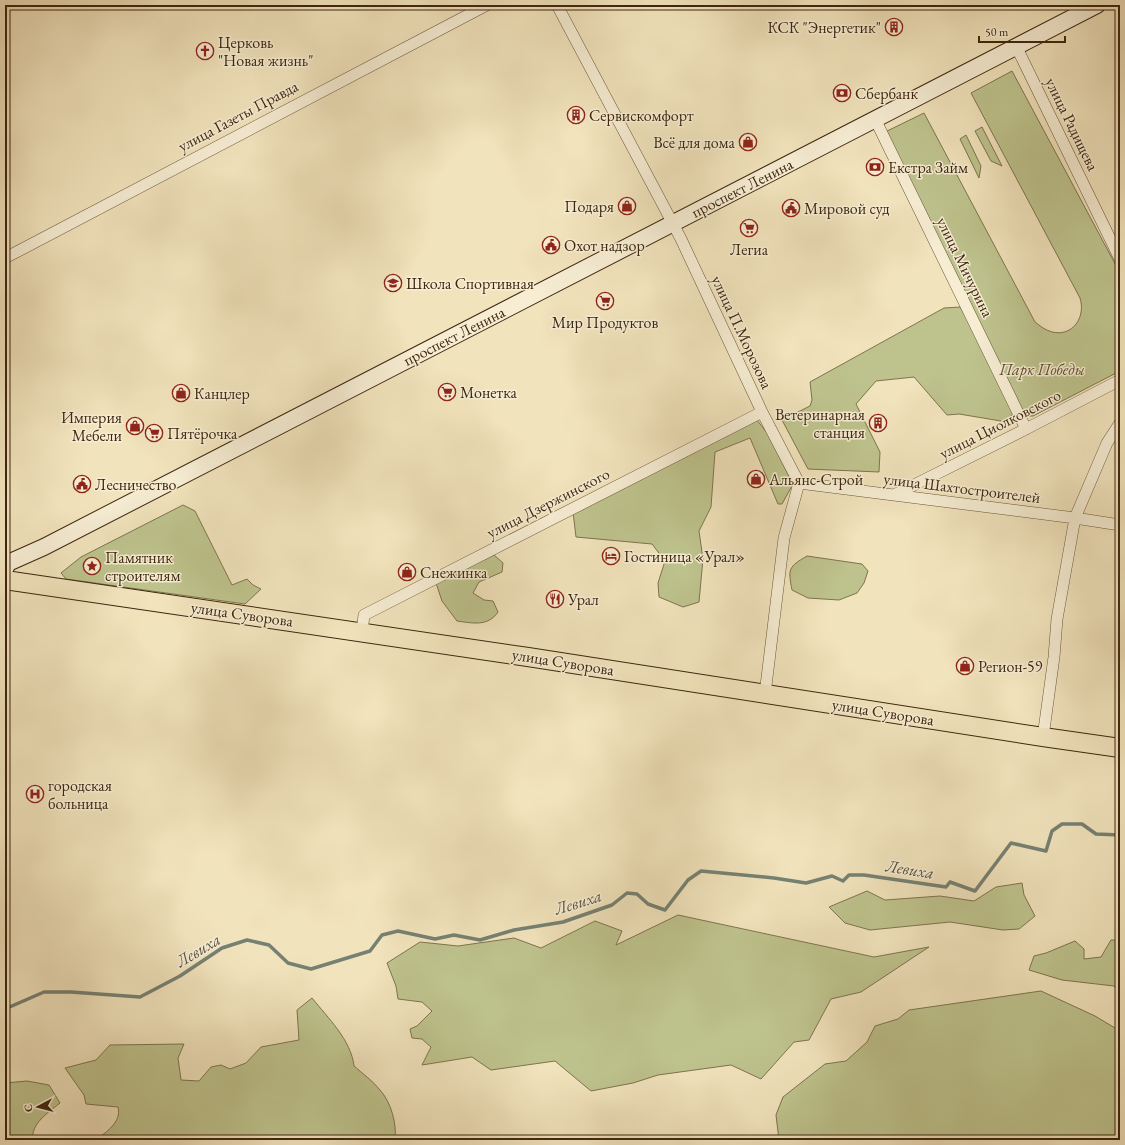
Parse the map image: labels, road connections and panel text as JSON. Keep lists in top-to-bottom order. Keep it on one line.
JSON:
{"streets":{"main road":["проспект Ленина","улица Суворова"],"street":["улица Газеты Правда","улица Радищева","улица Мичурина","улица П.Морозова","улица Циолковского","улица Шахтостроителей","улица Дзержинского"]},"crossings":[["улица Радищева","проспект Ленина"],["проспект Ленина","улица Мичурина"],["проспект Ленина","улица П.Морозова"],["улица Мичурина","улица Циолковского"],["улица П.Морозова","улица Шахтостроителей"],["улица П.Морозова","улица Дзержинского"],["улица Циолковского","улица Шахтостроителей"],["улица Дзержинского","улица Суворова"]],"water":["Левиха"],"parks":["Парк Победы"],"places":{"building":["КСК \"Энергетик\"","Сервискомфорт","Ветеринарная станция"],"church":["Церковь \"Новая жизнь\""],"bank":["Сбербанк","Екстра Займ"],"shop":["Всё для дома","Подаря","Канцлер","Империя Мебели","Альянс-Строй","Снежинка","Регион-59"],"public building":["Мировой суд","Охот надзор","Лесничество"],"supermarket":["Легиа","Мир Продуктов","Монетка","Пятёрочка"],"school or university":["Школа Спортивная"],"hotel":["Гостиница «Урал»"],"place":["Памятник строителям"],"restaurant":["Урал"],"hospital":["городская больница"]},"scale_bar":"50 m","north":"left"}
